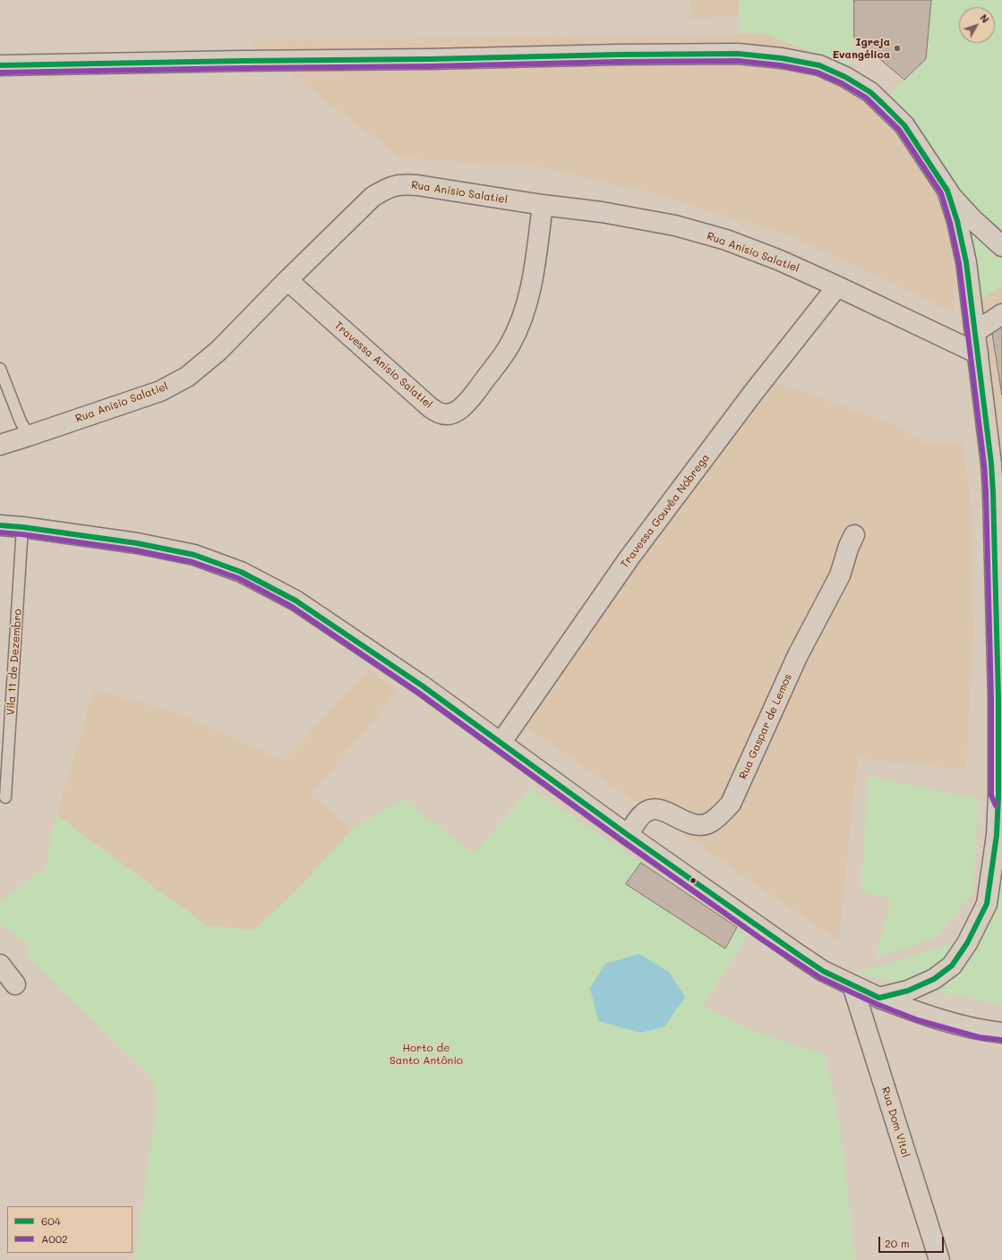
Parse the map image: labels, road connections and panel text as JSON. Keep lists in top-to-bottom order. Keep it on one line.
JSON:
{"streets":{"main road":["Rua Anísio Salatiel","Travessa Anísio Salatiel","Travessa Gouvêa Nóbrega","Rua Gaspar de Lemos","Rua Dom Vital"],"lane":["Vila 11 de Dezembro"]},"crossings":[["Rua Anísio Salatiel","Travessa Anísio Salatiel"],["Rua Anísio Salatiel","Travessa Gouvêa Nóbrega"]],"parks":["Horto de Santo Antônio"],"places":["Igreja Evangélica"],"lines":["transit line 604","transit line A002"],"legend":["604","A002"],"scale_bar":"20 m","north":"top right"}
